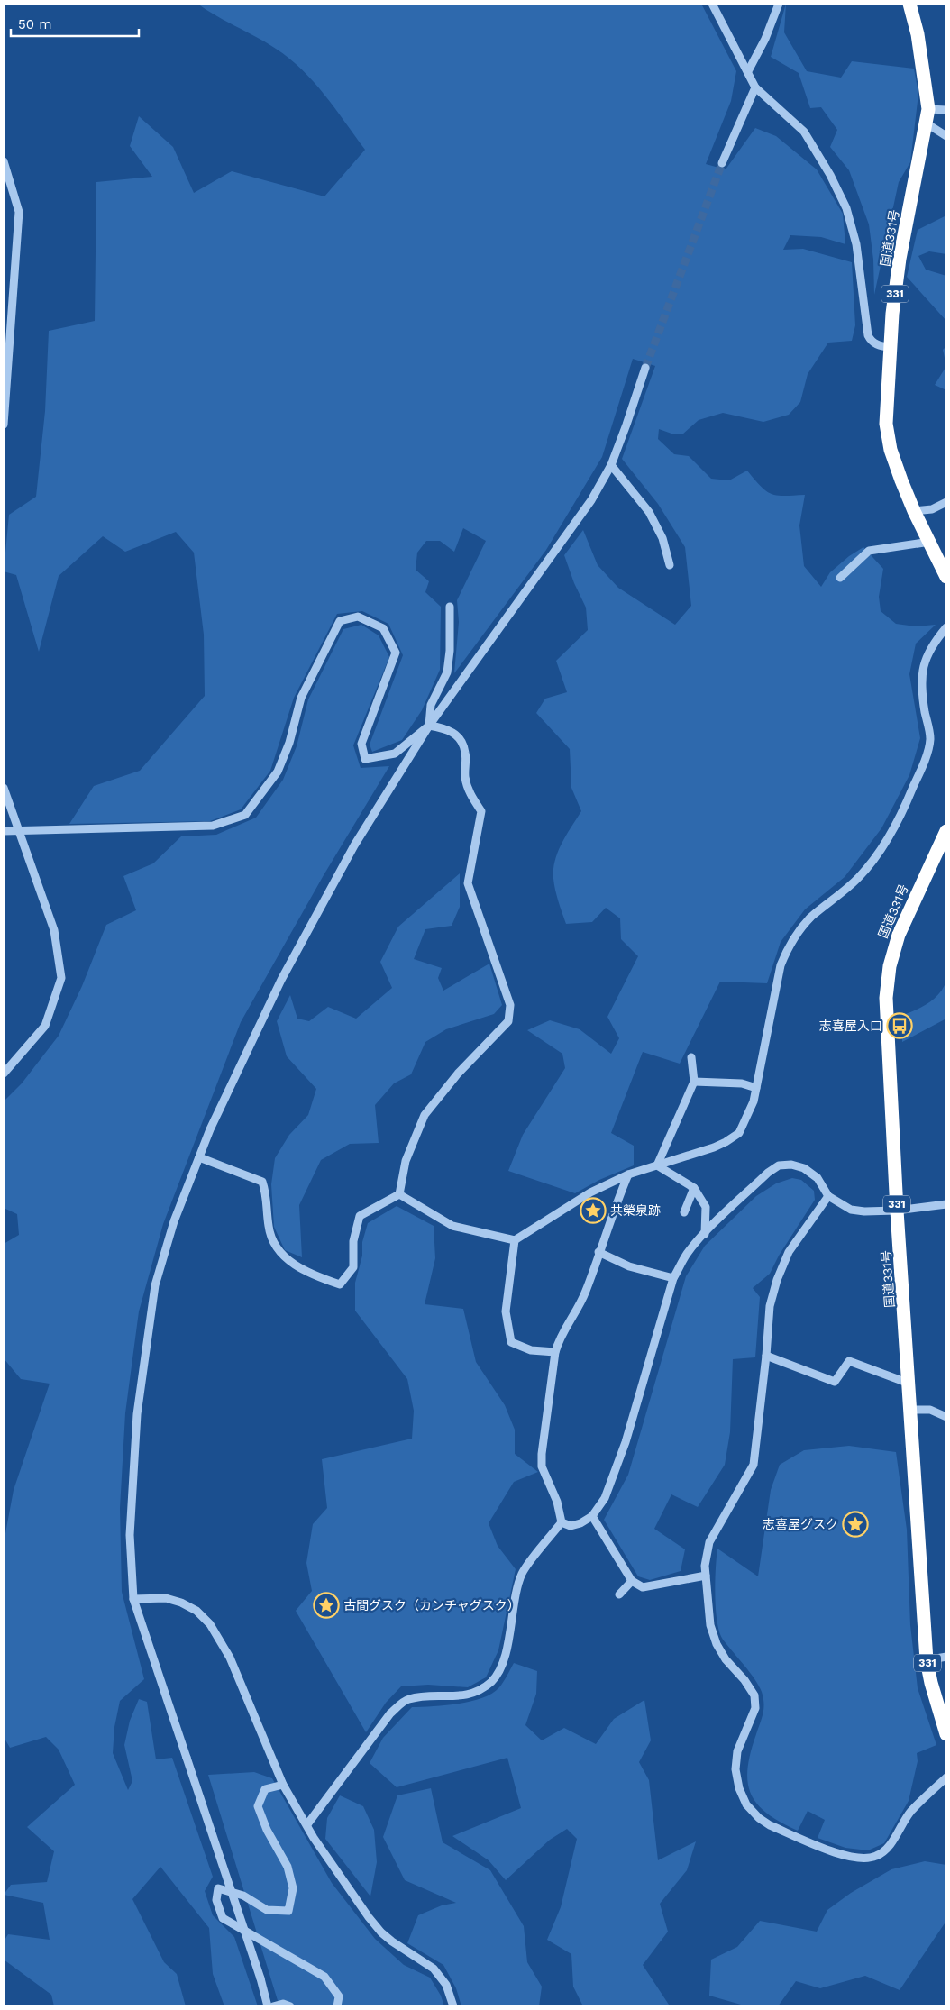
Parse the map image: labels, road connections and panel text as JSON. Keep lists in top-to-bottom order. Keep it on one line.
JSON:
{"streets":{"highway":["国道331号","331"]},"places":{"bus stop":["志喜屋入口"],"place":["共榮泉跡","志喜屋グスク","古間グスク（カンチャグスク）"]},"scale_bar":"50 m"}
